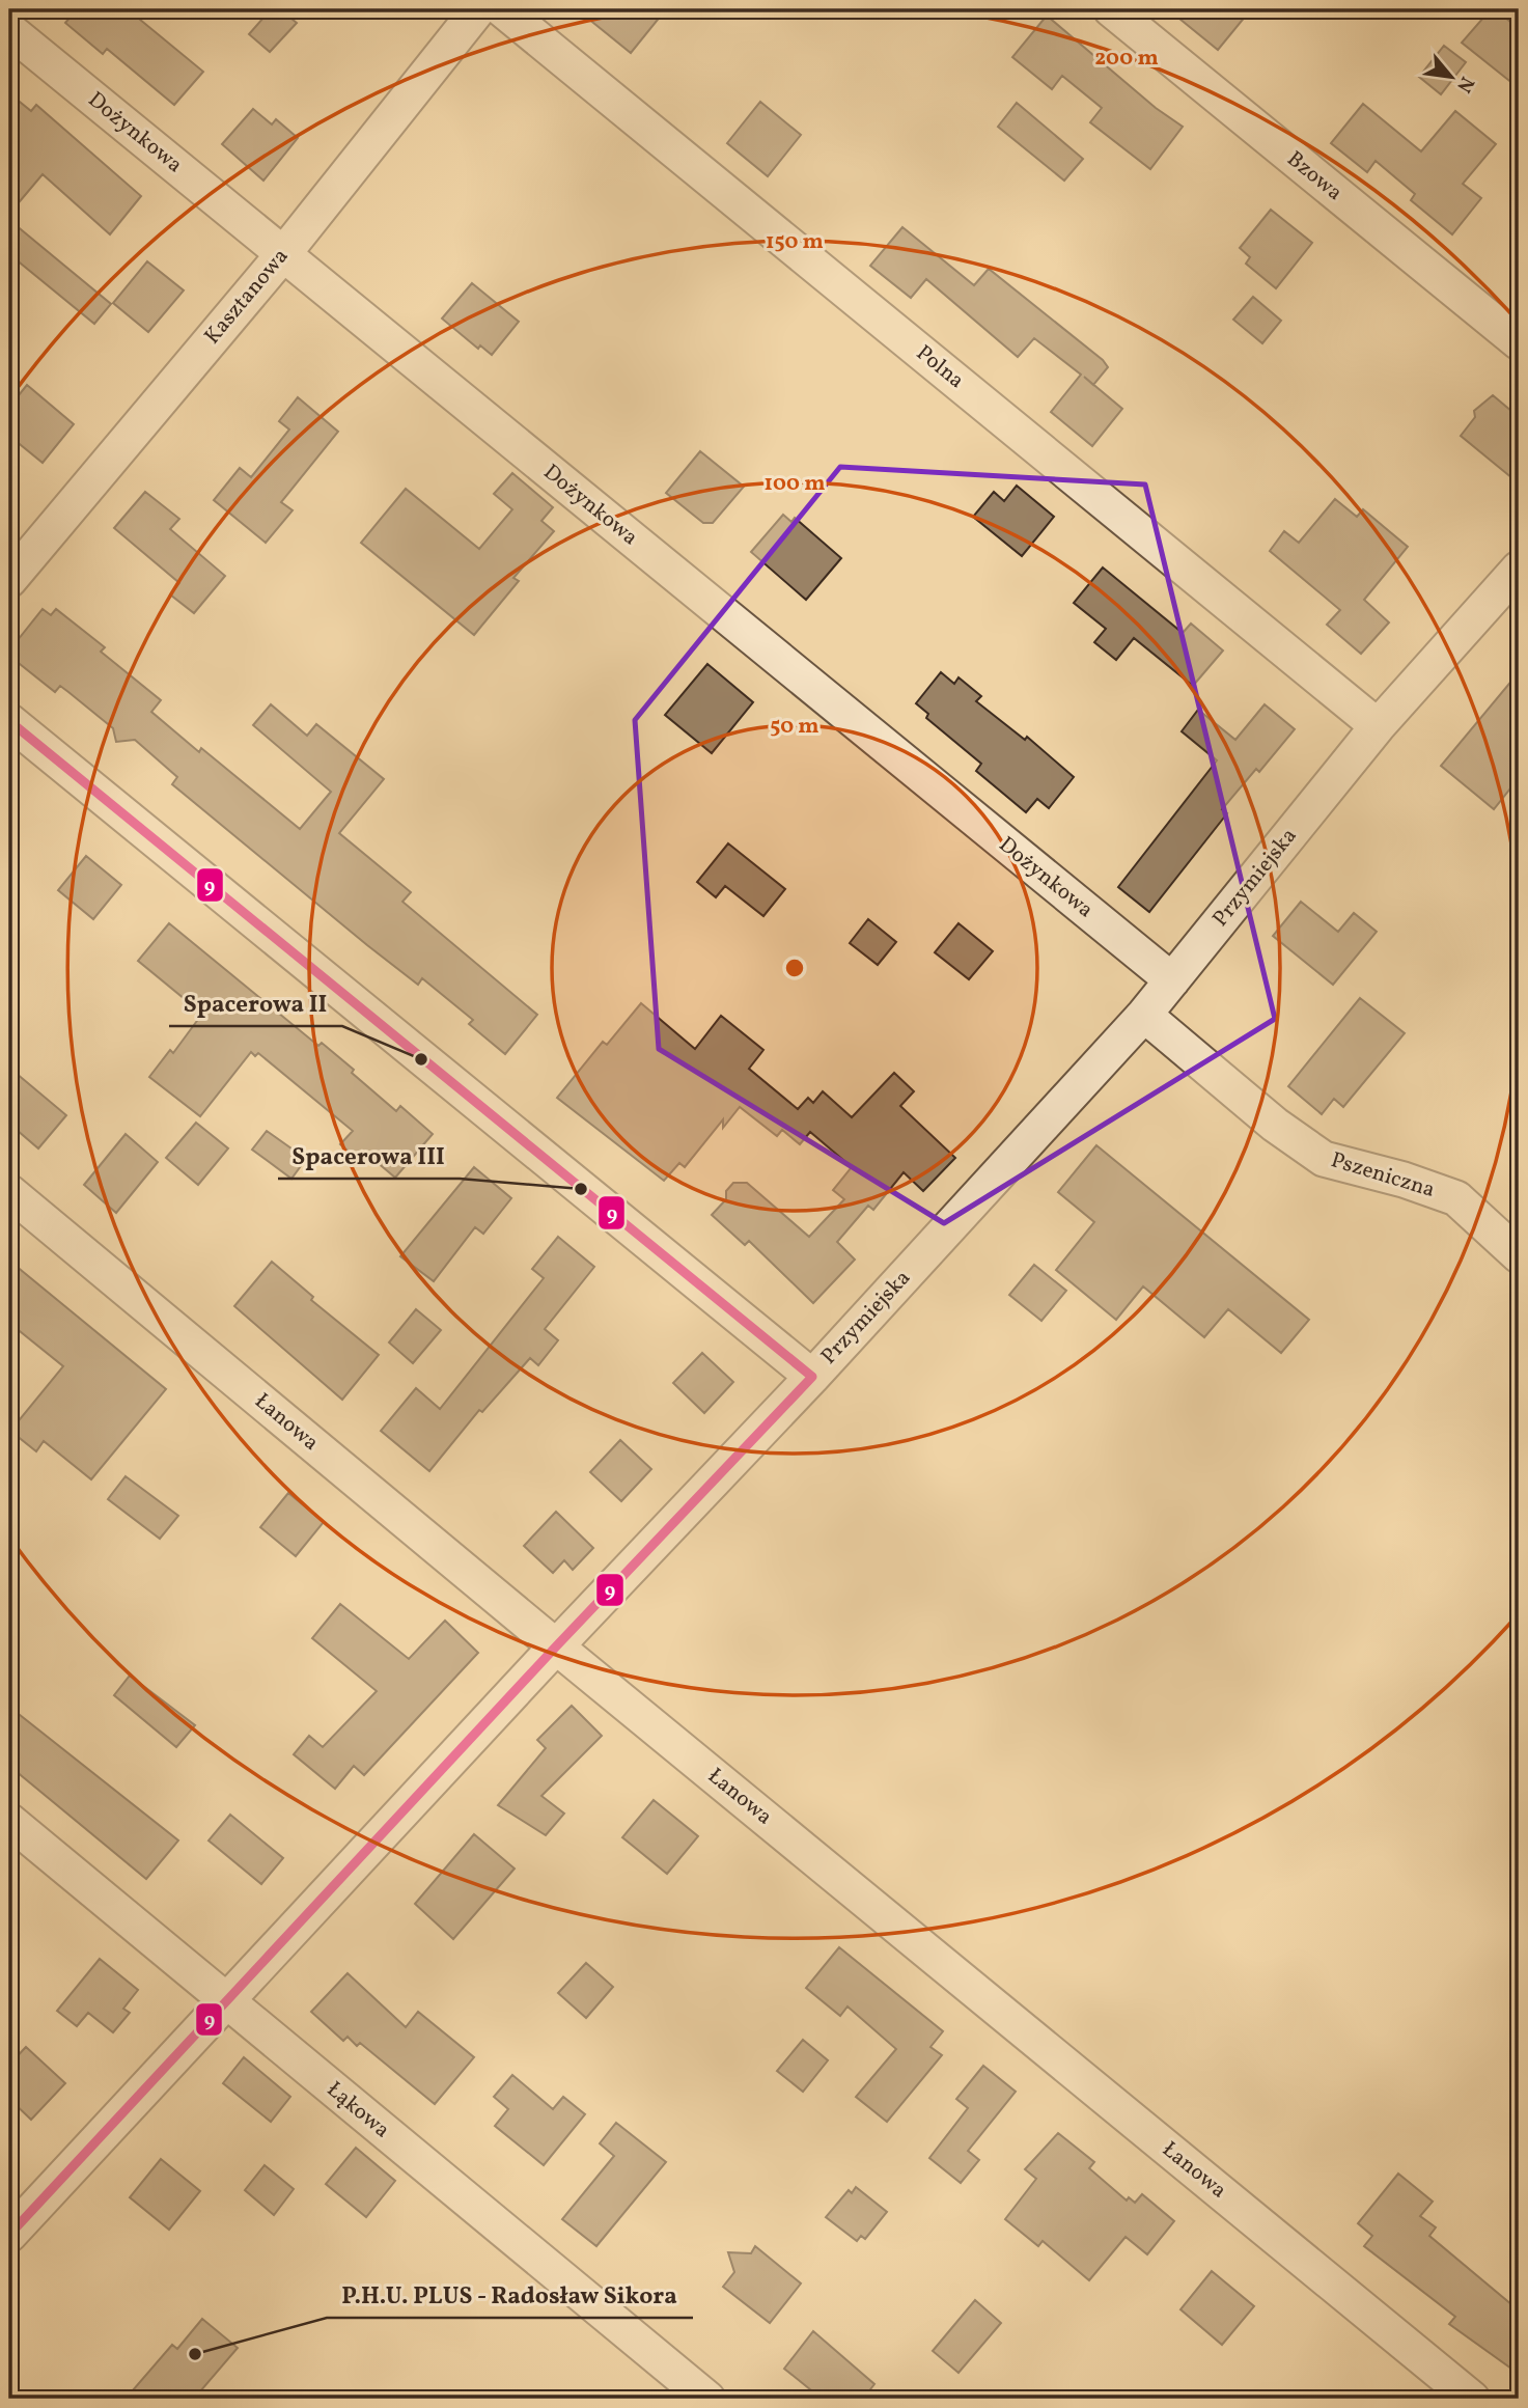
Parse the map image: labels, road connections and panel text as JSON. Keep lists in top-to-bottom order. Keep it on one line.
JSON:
{"streets":{"street":["Dożynkowa","Bzowa","Kasztanowa","Polna","Przymiejska","Pszeniczna","Łanowa","Łąkowa"]},"crossings":[["Dożynkowa","Kasztanowa"],["Dożynkowa","Przymiejska"],["Polna","Przymiejska"],["Przymiejska","Pszeniczna"],["Przymiejska","Łanowa"],["Przymiejska","Łąkowa"]],"places":["Spacerowa II","Spacerowa III","P.H.U. PLUS - Radosław Sikora"],"lines":["transit line 9"],"north":"bottom right","rings":["200 m","150 m","100 m","50 m"]}
